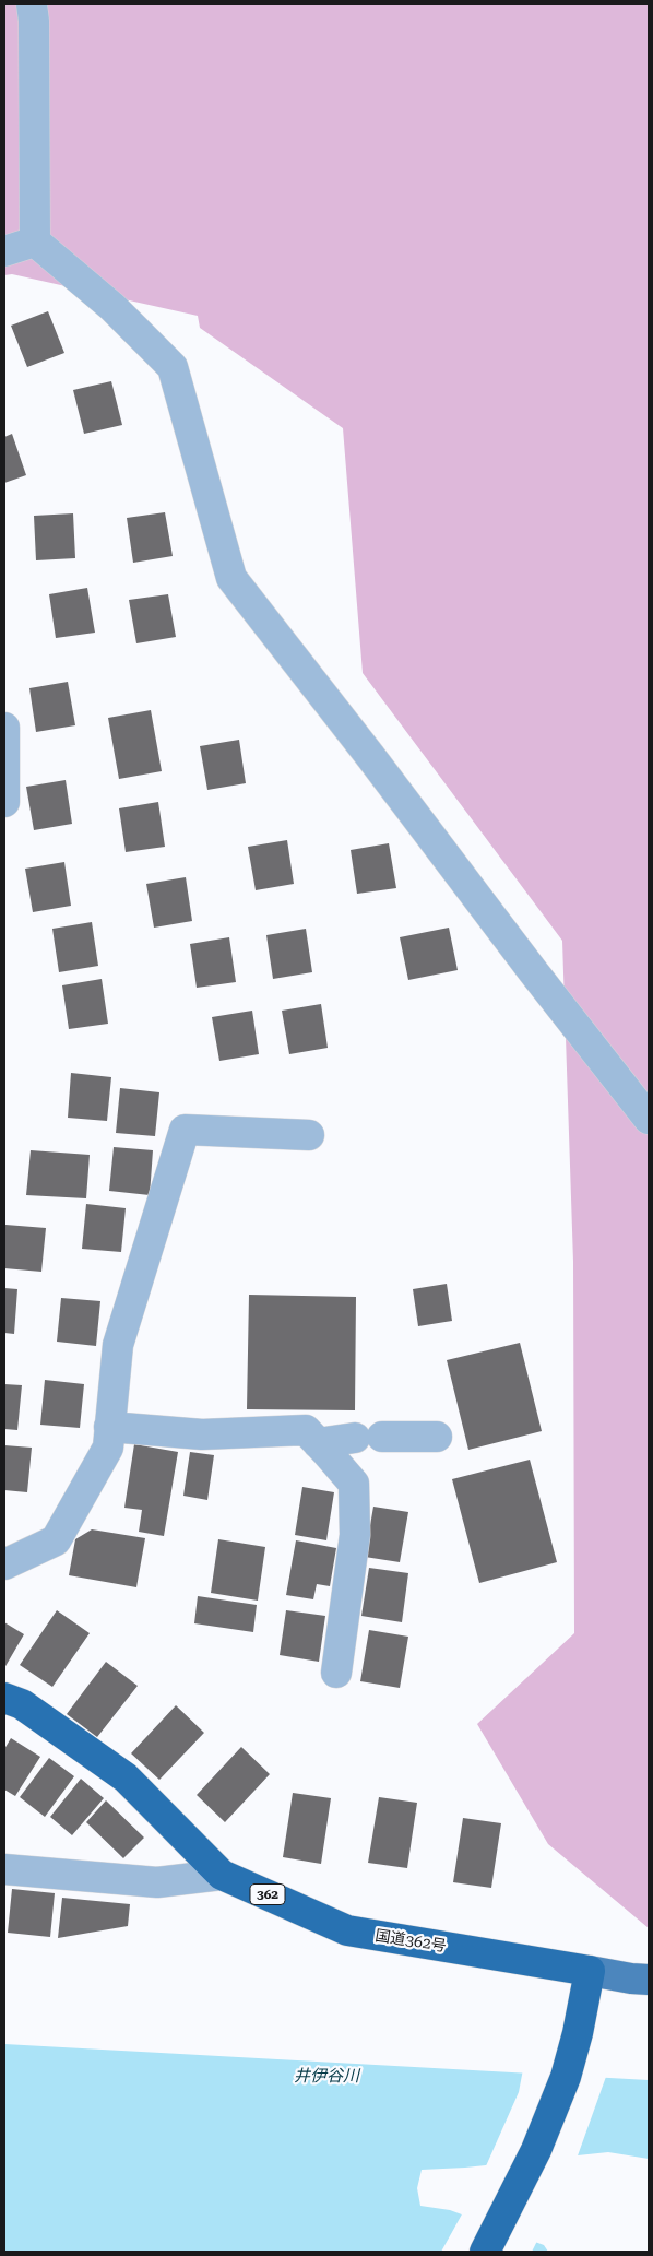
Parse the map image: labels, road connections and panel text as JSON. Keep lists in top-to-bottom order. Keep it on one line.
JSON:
{"streets":{"highway":["362","国道362号"]},"water":["井伊谷川"]}
